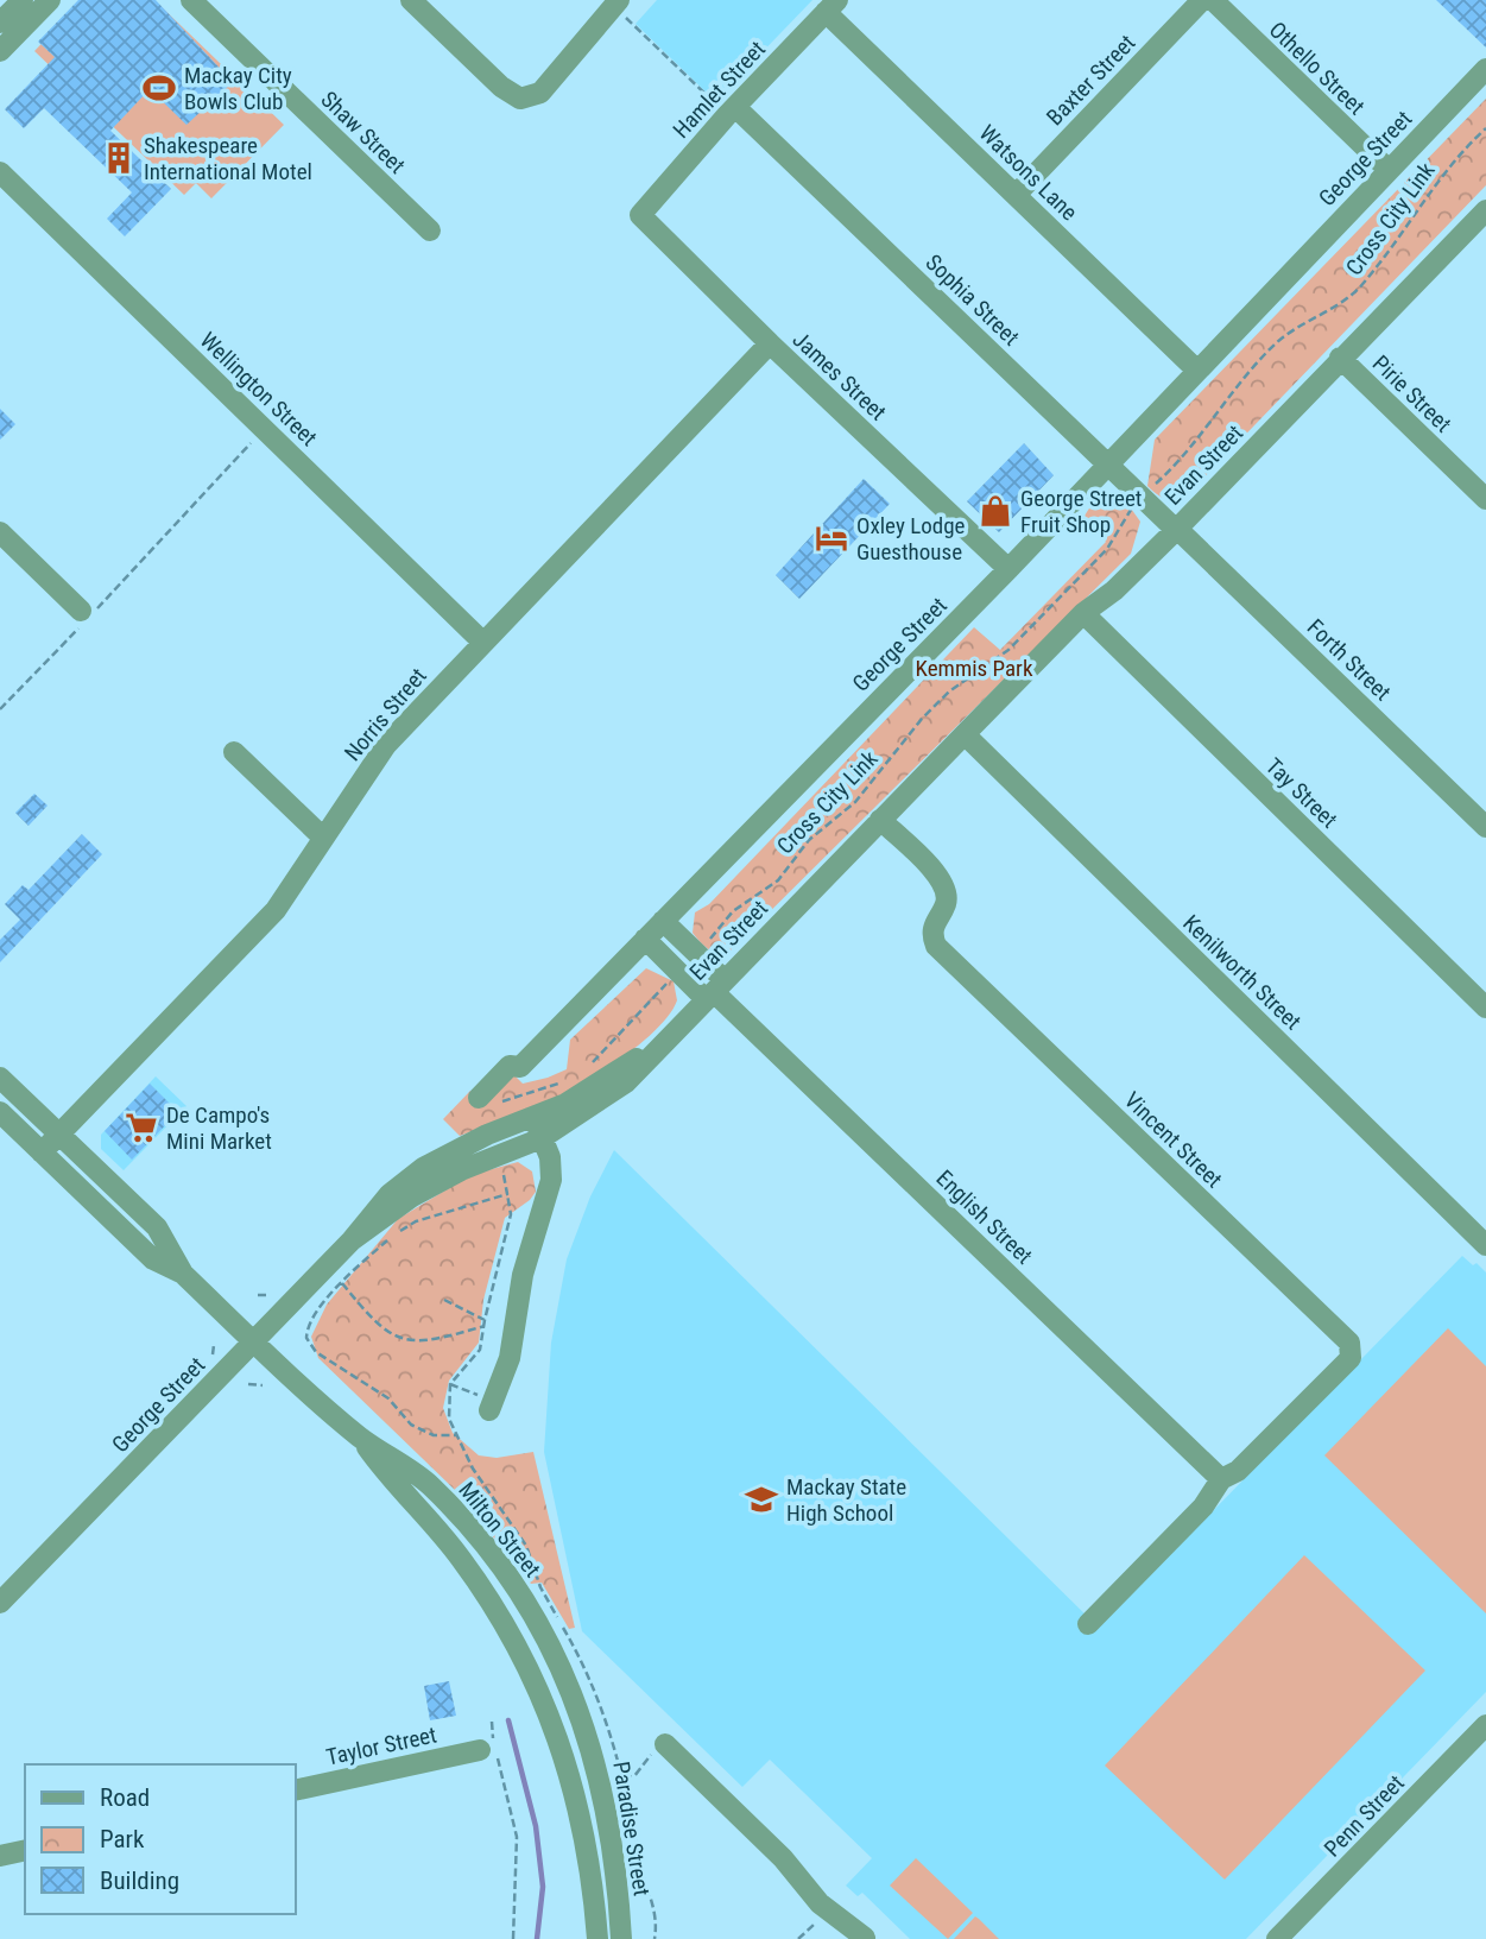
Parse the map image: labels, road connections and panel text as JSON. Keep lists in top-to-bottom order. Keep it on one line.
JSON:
{"streets":{"street":["Othello Street","Baxter Street","Hamlet Street","Shaw Street","George Street","Watsons Lane","Sophia Street","James Street","Wellington Street","Pirie Street","Evan Street","Forth Street","Norris Street","Tay Street","Kenilworth Street","Vincent Street","English Street","Milton Street","Taylor Street","Penn Street","Paradise Street"],"path":["Cross City Link"]},"crossings":[["Othello Street","George Street"],["Baxter Street","Watsons Lane"],["Hamlet Street","Watsons Lane"],["Hamlet Street","Sophia Street"],["Hamlet Street","James Street"],["George Street","Watsons Lane"],["George Street","Sophia Street"],["George Street","James Street"],["George Street","Evan Street"],["George Street","Milton Street"],["Cross City Link","Sophia Street"],["Sophia Street","Evan Street"],["Sophia Street","Forth Street"],["James Street","Norris Street"],["Wellington Street","Norris Street"],["Pirie Street","Evan Street"],["Evan Street","Forth Street"],["Evan Street","Tay Street"],["Evan Street","Kenilworth Street"],["Evan Street","Vincent Street"],["Evan Street","English Street"],["Norris Street","Milton Street"],["Vincent Street","English Street"],["Milton Street","Paradise Street"]],"parks":["Kemmis Park"],"places":{"sports":["Mackay City Bowls Club"],"building":["Shakespeare International Motel"],"shop":["George Street Fruit Shop"],"hotel":["Oxley Lodge Guesthouse"],"supermarket":["De Campo's Mini Market"],"school or university":["Mackay State High School"]},"legend":["Road","Park","Building"]}
